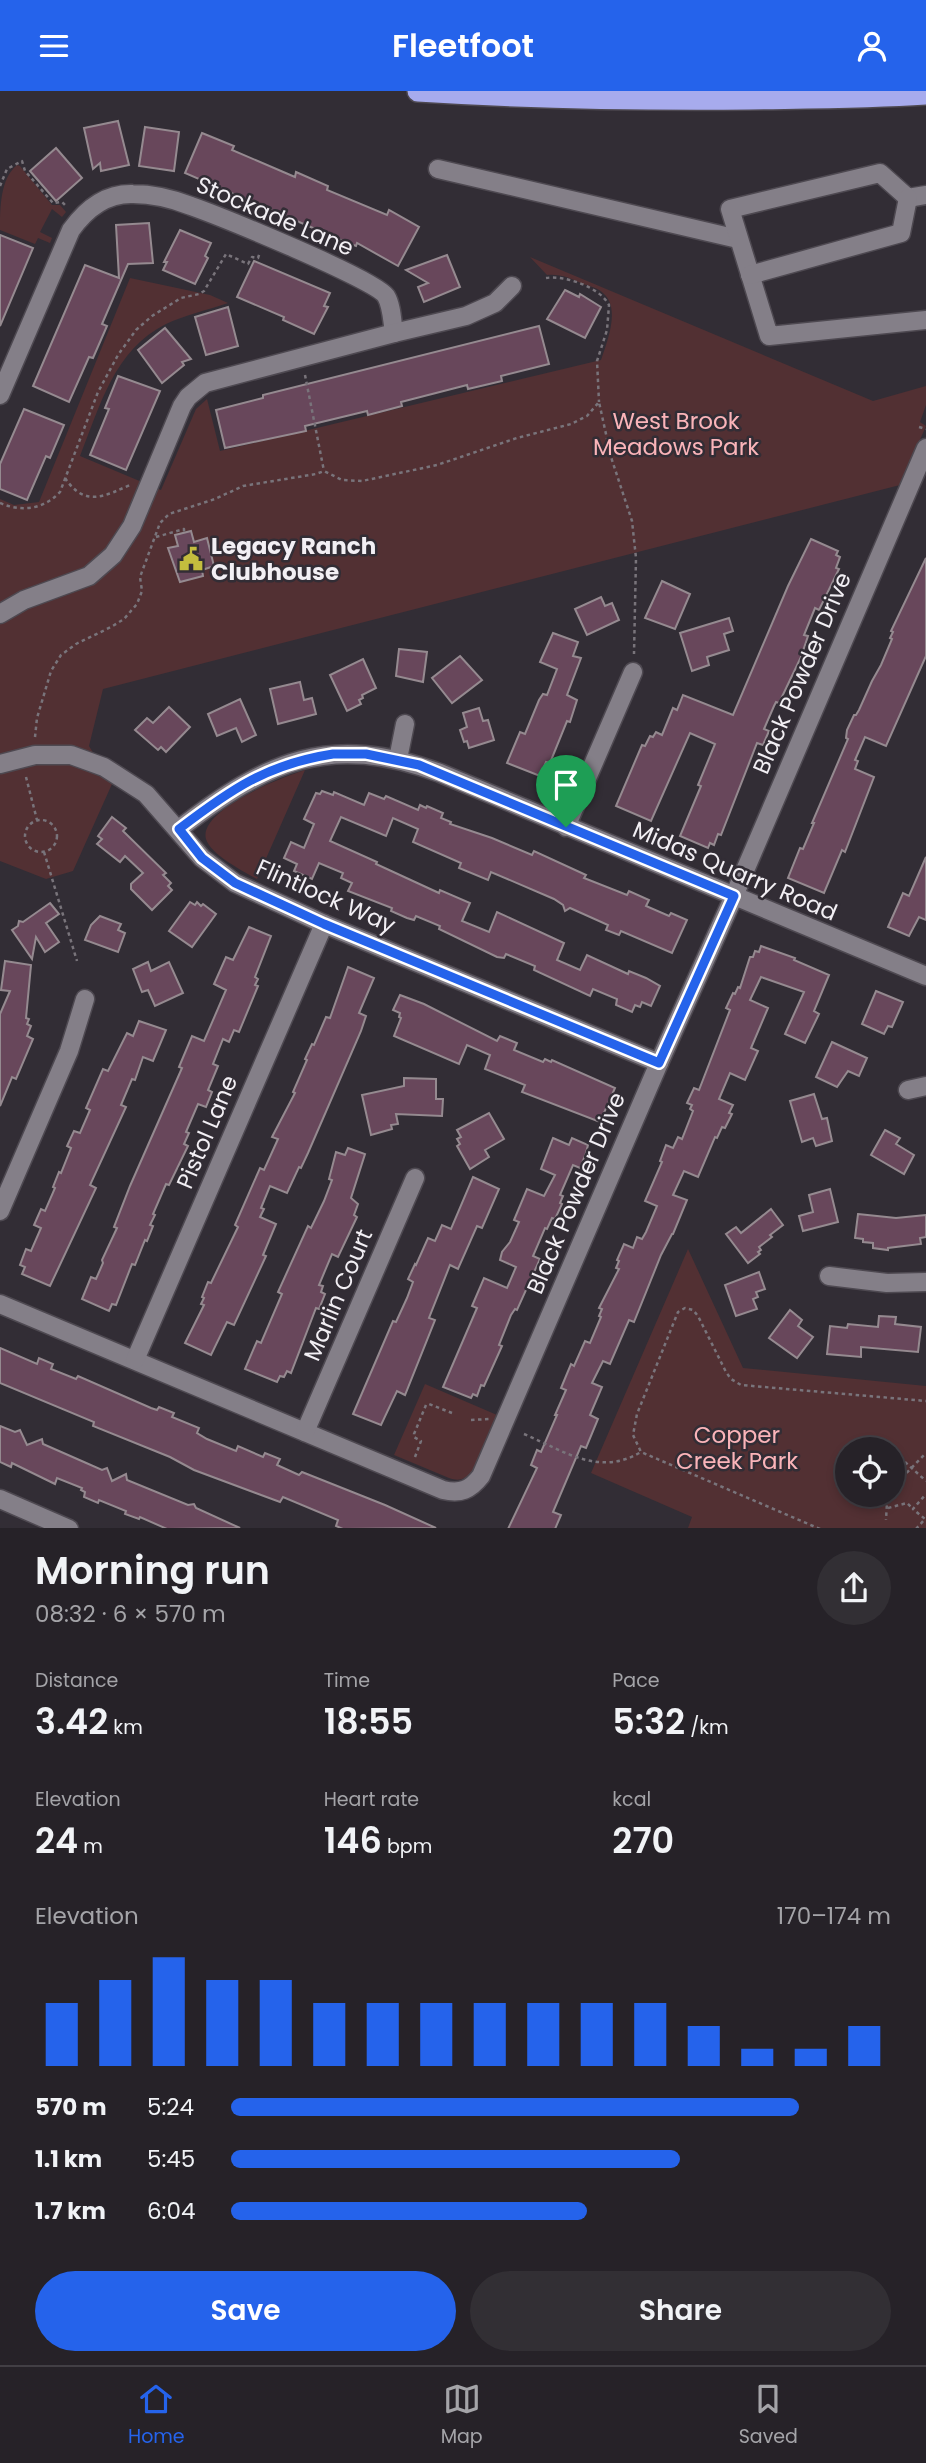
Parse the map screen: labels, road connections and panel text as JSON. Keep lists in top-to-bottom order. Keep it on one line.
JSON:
{"streets":{"street":["Stockade Lane","Black Powder Drive","Midas Quarry Road","Flintlock Way","Pistol Lane","Marlin Court"]},"crossings":[["Black Powder Drive","Midas Quarry Road"],["Black Powder Drive","Flintlock Way"],["Black Powder Drive","Pistol Lane"],["Black Powder Drive","Marlin Court"],["Midas Quarry Road","Flintlock Way"],["Flintlock Way","Pistol Lane"]],"parks":["West Brook Meadows Park","Copper Creek Park"],"places":{"public building":["Legacy Ranch Clubhouse"]},"page":{"header":"Fleetfoot","heading":["Morning run","08:32 · 6 × 570 m"],"stats":[["Distance","3.42 km"],["Time","18:55"],["Pace","5:32 /km"],["Elevation","24 m"],["Heart rate","146 bpm"],["kcal","270"]],"chart":["Elevation","170–174 m"],"list":[{"name":"570 m","note":"5:24"},{"name":"1.1 km","note":"5:45"},{"name":"1.7 km","note":"6:04"}],"buttons":["Save","Share"],"tabs":["Home","Map","Saved"]}}
